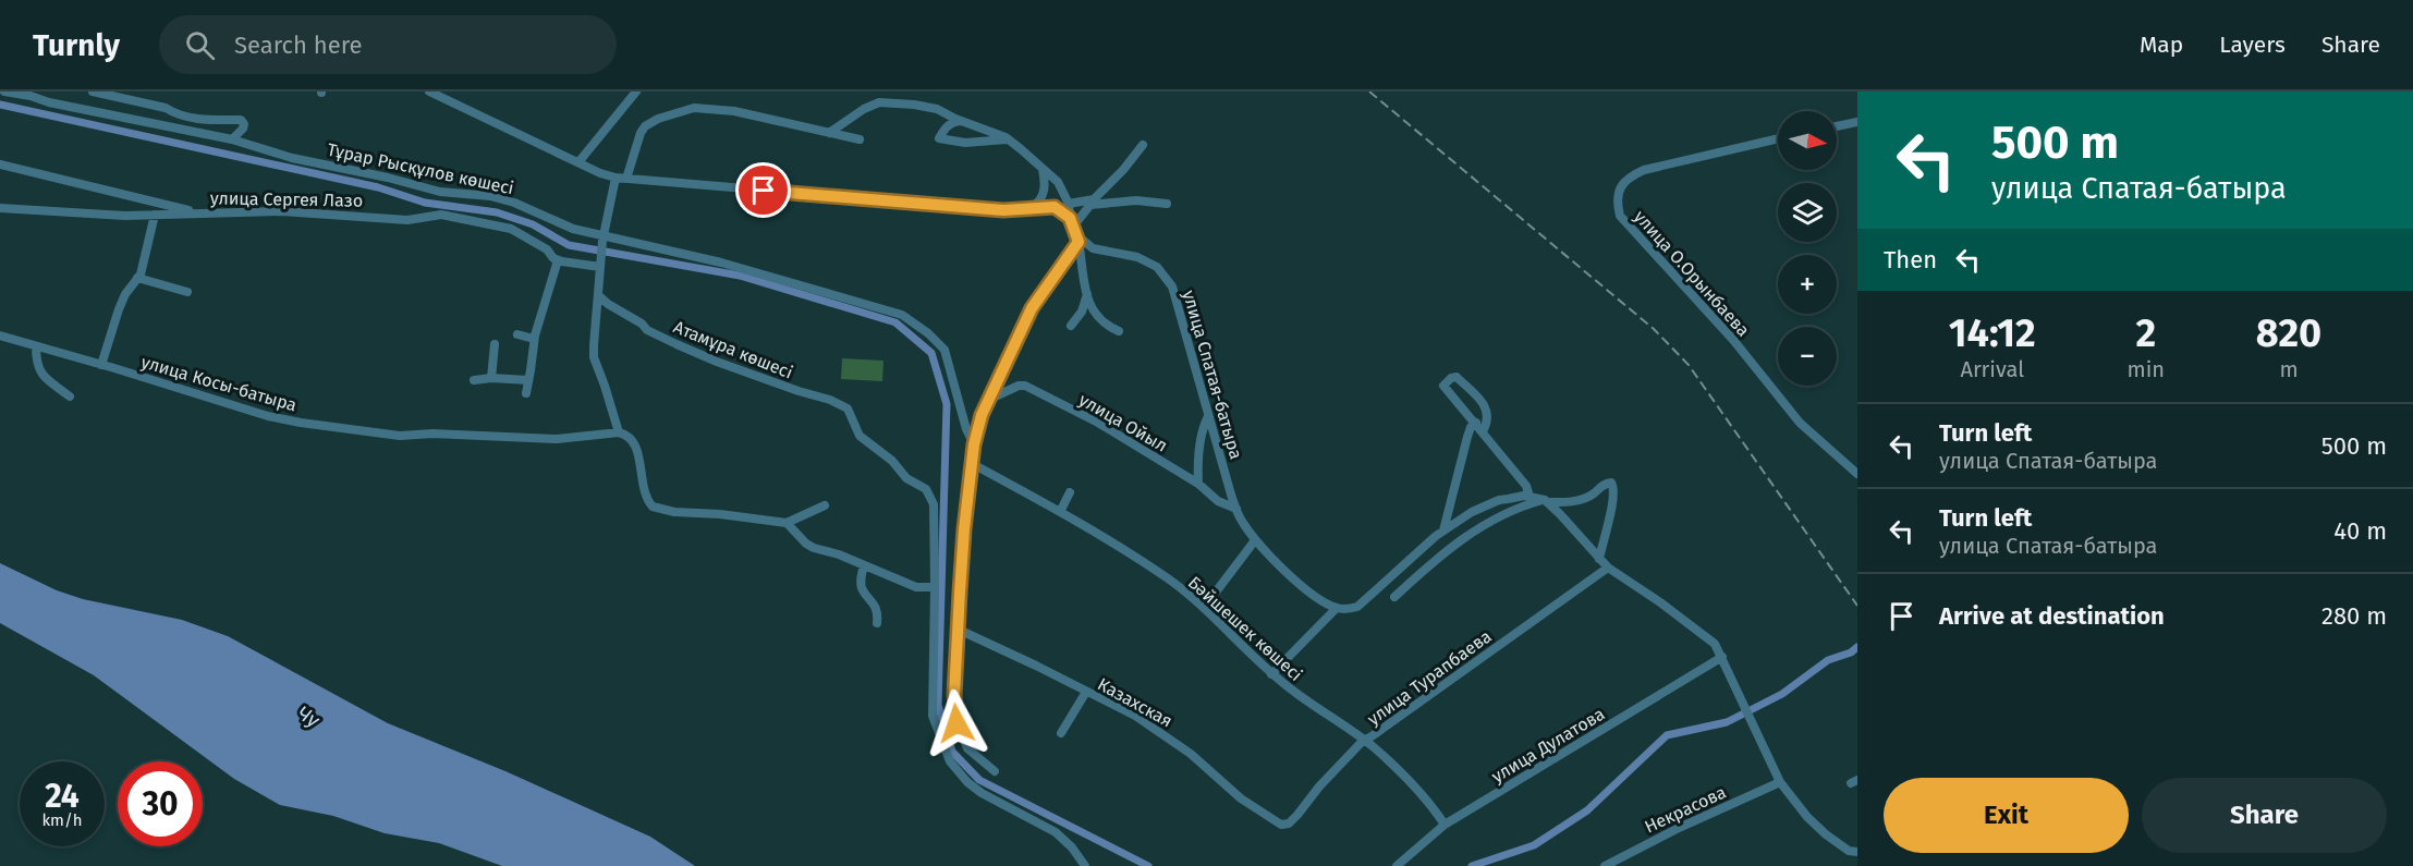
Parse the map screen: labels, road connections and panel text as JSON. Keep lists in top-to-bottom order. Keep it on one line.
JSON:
{"streets":{"street":["Тұрар Рысқұлов көшесі","улица Сергея Лазо","улица О.Орынбаева","Атамұра көшесі","улица Спатая-батыра","улица Косы-батыра","улица Ойыл","Бәйшешек көшесі","улица Турапбаева","Казахская","улица Дулатова","Некрасова"]},"crossings":[["улица Спатая-батыра","улица Ойыл"],["Бәйшешек көшесі","улица Турапбаева"],["Бәйшешек көшесі","улица Дулатова"],["улица Турапбаева","Казахская"]],"water":["Чу"],"north":"right","page":{"header":"Turnly","search":"Search here","nav":["Map","Layers","Share"],"turn":["500 m","улица Спатая-батыра"],"map_buttons":["+","−"],"then":"Then","eta":["14:12","Arrival","2","min","820","m"],"list":[{"name":"Turn left","note":"улица Спатая-батыра","value":"500 m"},{"name":"Turn left","note":"улица Спатая-батыра","value":"40 m"},{"name":"Arrive at destination","value":"280 m"}],"speed":"24 km/h","limit":"30","buttons":["Exit","Share"]}}
